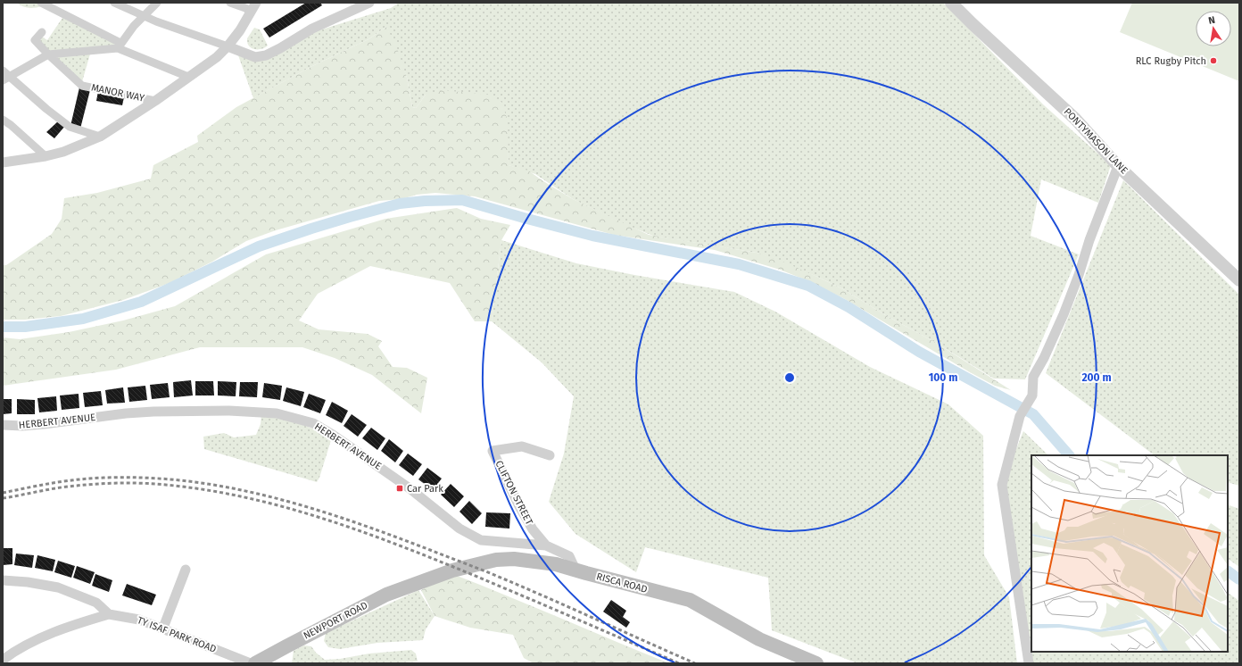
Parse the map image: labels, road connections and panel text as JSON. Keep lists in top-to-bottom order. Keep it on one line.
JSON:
{"streets":{"main road":["RISCA ROAD","NEWPORT ROAD"],"street":["MANOR WAY","PONTYMASON LANE","HERBERT AVENUE","CLIFTON STREET","TY ISAF PARK ROAD"]},"crossings":[["HERBERT AVENUE","CLIFTON STREET"],["HERBERT AVENUE","RISCA ROAD"],["RISCA ROAD","NEWPORT ROAD"]],"places":{"other":["RLC Rugby Pitch"],"transit":["Car Park"]},"north":"top","rings":["100 m","200 m"]}
